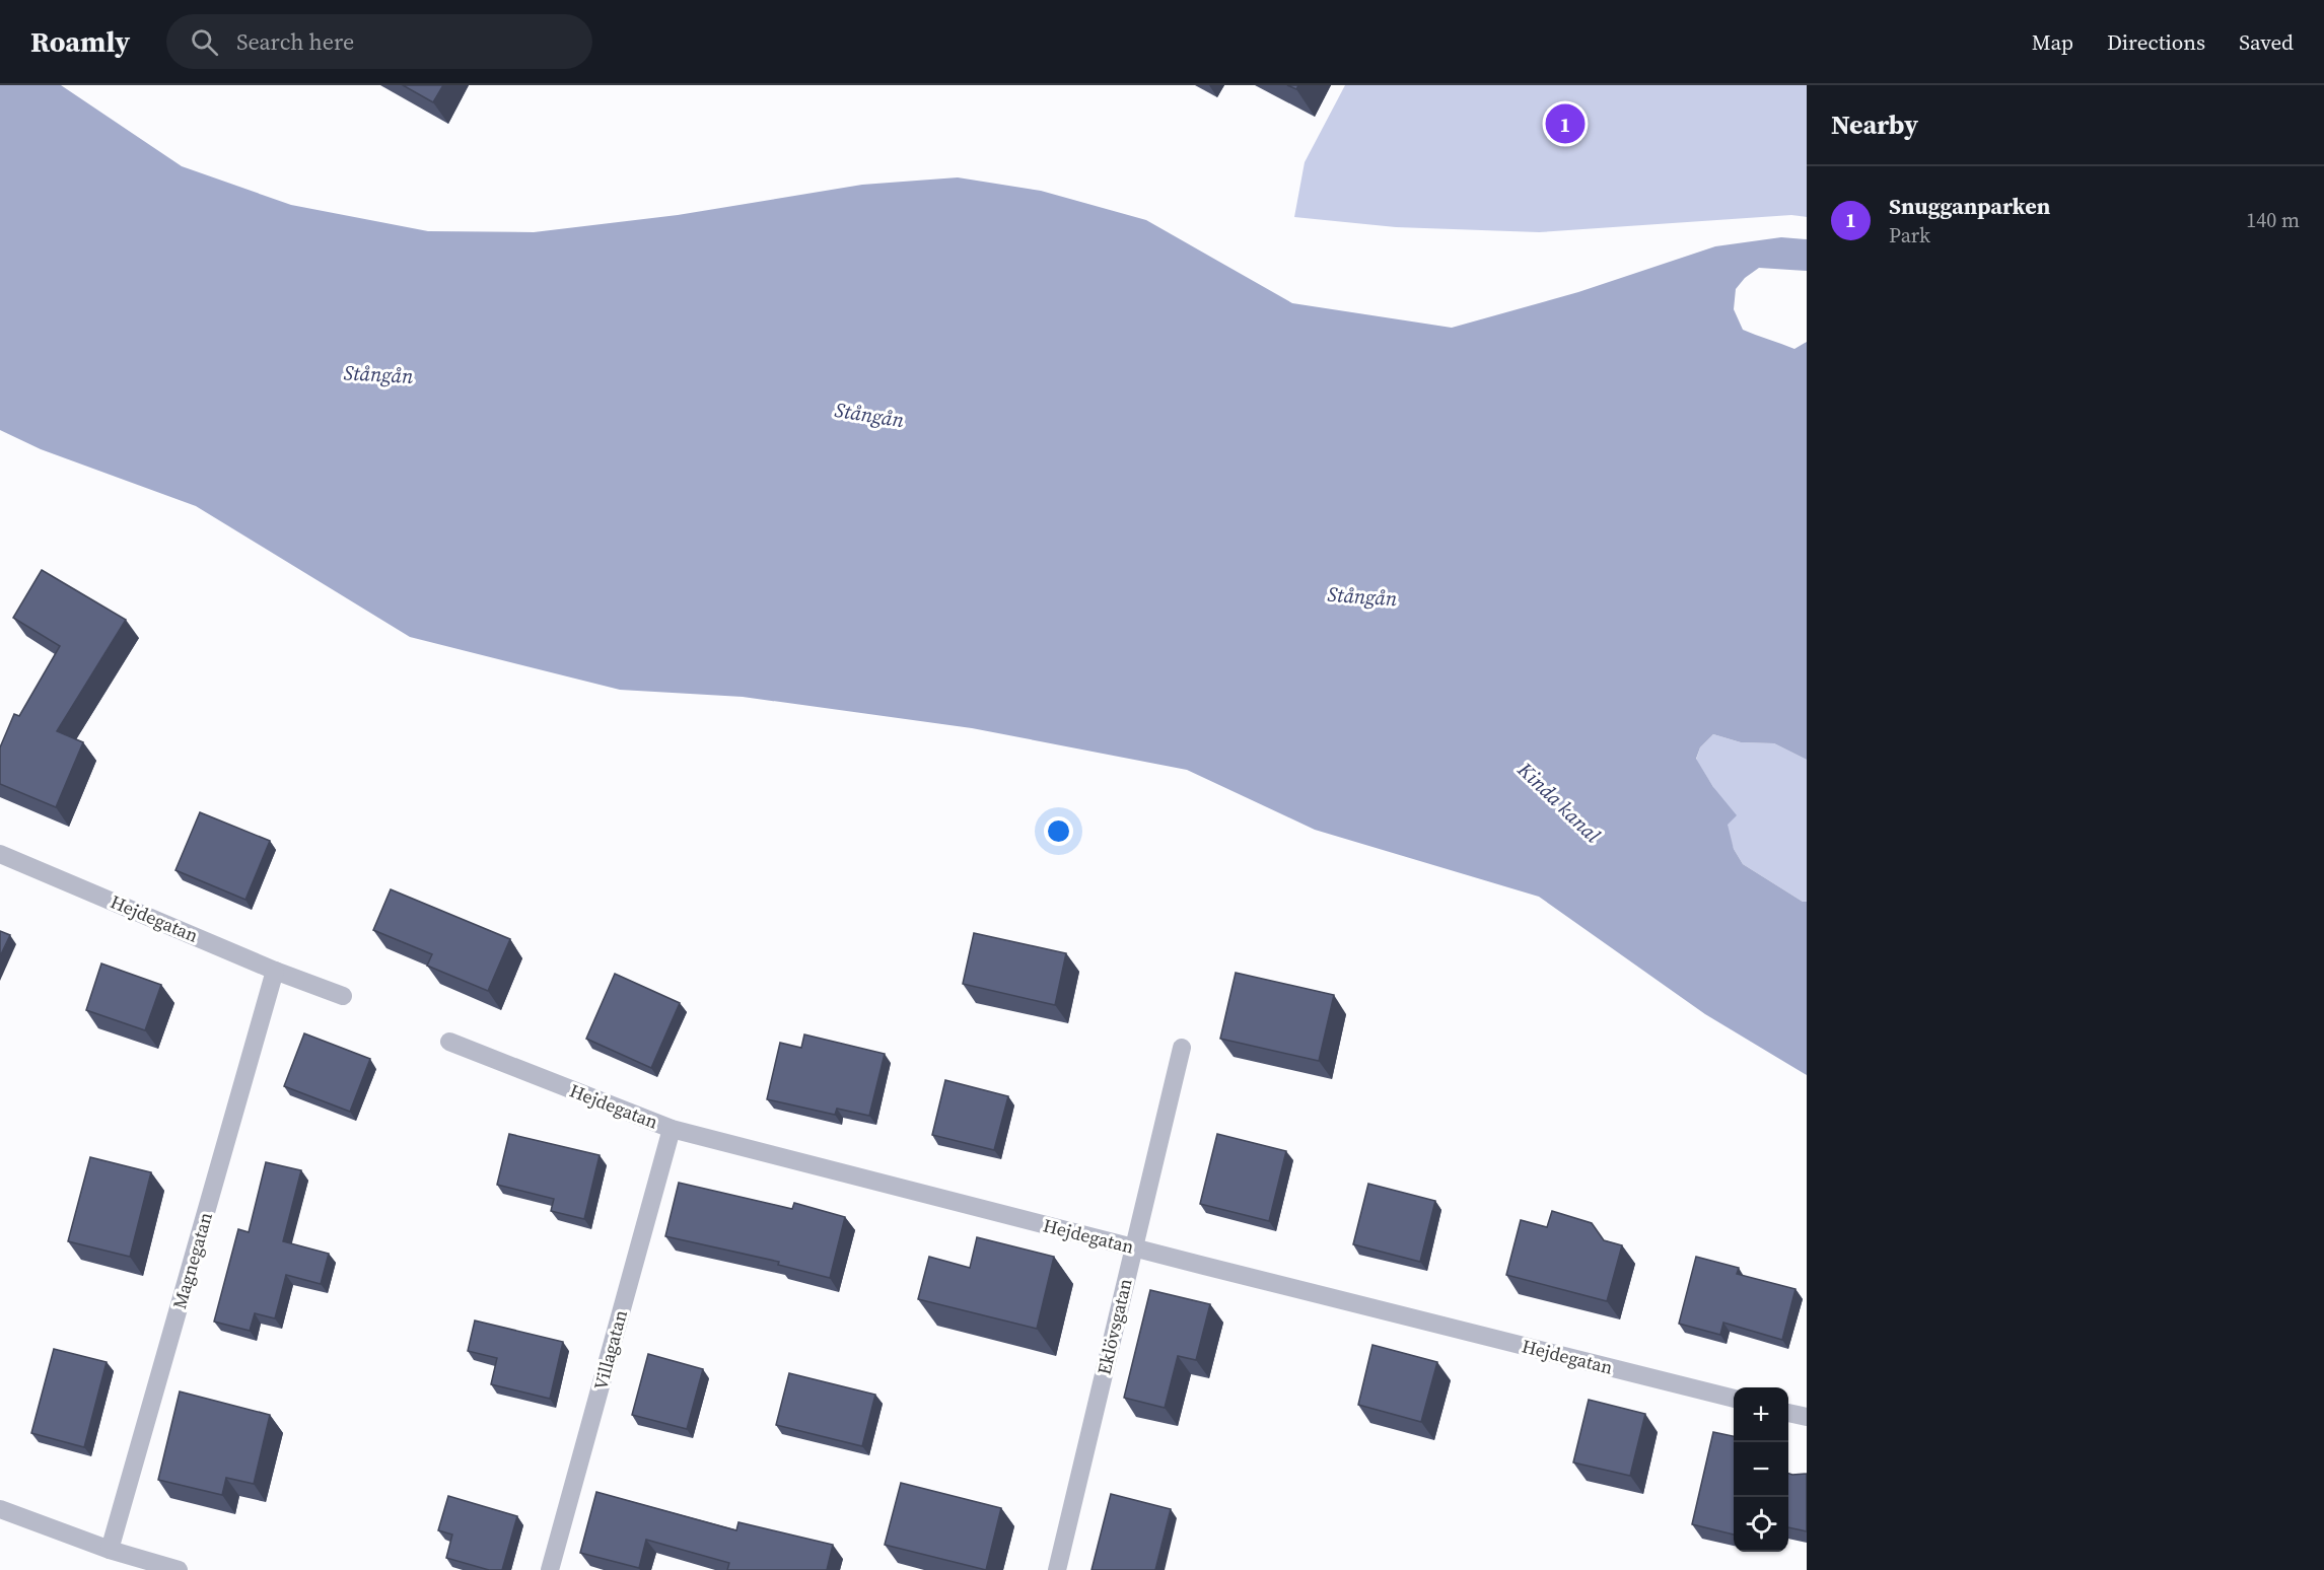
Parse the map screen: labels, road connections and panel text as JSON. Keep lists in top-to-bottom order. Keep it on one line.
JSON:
{"streets":{"street":["Hejdegatan","Magnegatan","Eklövsgatan","Villagatan"]},"crossings":[["Hejdegatan","Magnegatan"],["Hejdegatan","Eklövsgatan"],["Hejdegatan","Villagatan"]],"water":["Stångån","Kinda kanal"],"page":{"header":"Roamly","search":"Search here","nav":["Map","Directions","Saved"],"heading":"Nearby","pins":"1","list":[{"mark":"1","name":"Snugganparken","note":"Park","value":"140 m"}],"map_buttons":["+","−"]}}
